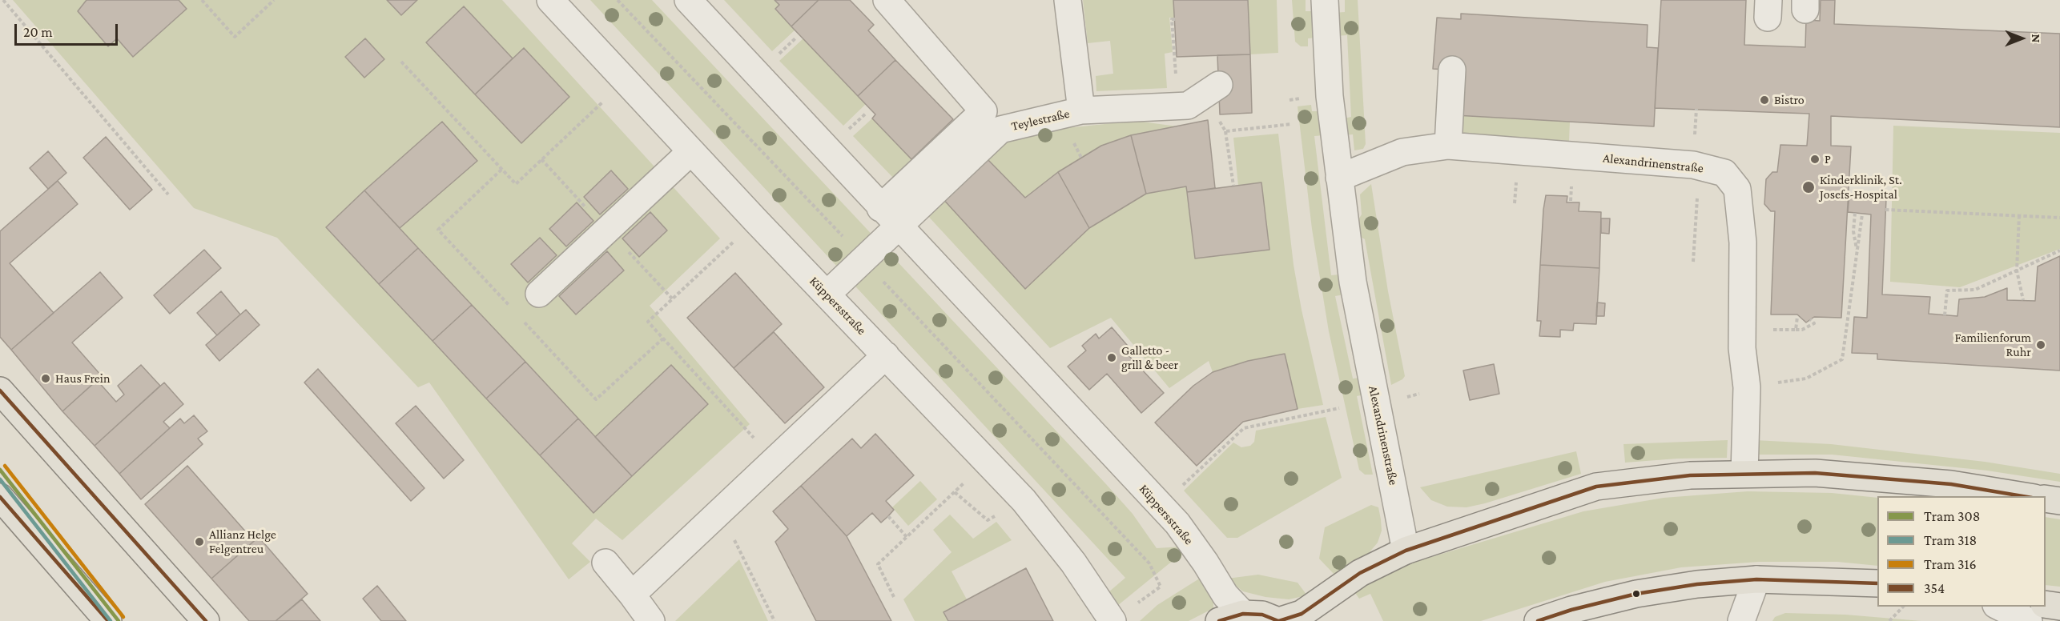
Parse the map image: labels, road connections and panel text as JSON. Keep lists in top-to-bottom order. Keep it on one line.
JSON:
{"streets":{"street":["Teylestraße","Alexandrinenstraße","Küppersstraße"]},"crossings":[["Teylestraße","Küppersstraße"]],"places":["Bistro","P","Kinderklinik, St. Josefs-Hospital","Familienforum Ruhr","Galletto - grill & beer","Haus Frein","Allianz Helge Felgentreu"],"lines":["transit line 354","tram line 316","tram line 308","tram line 318"],"legend":["Tram 308","Tram 318","Tram 316","354"],"scale_bar":"20 m","north":"right"}
